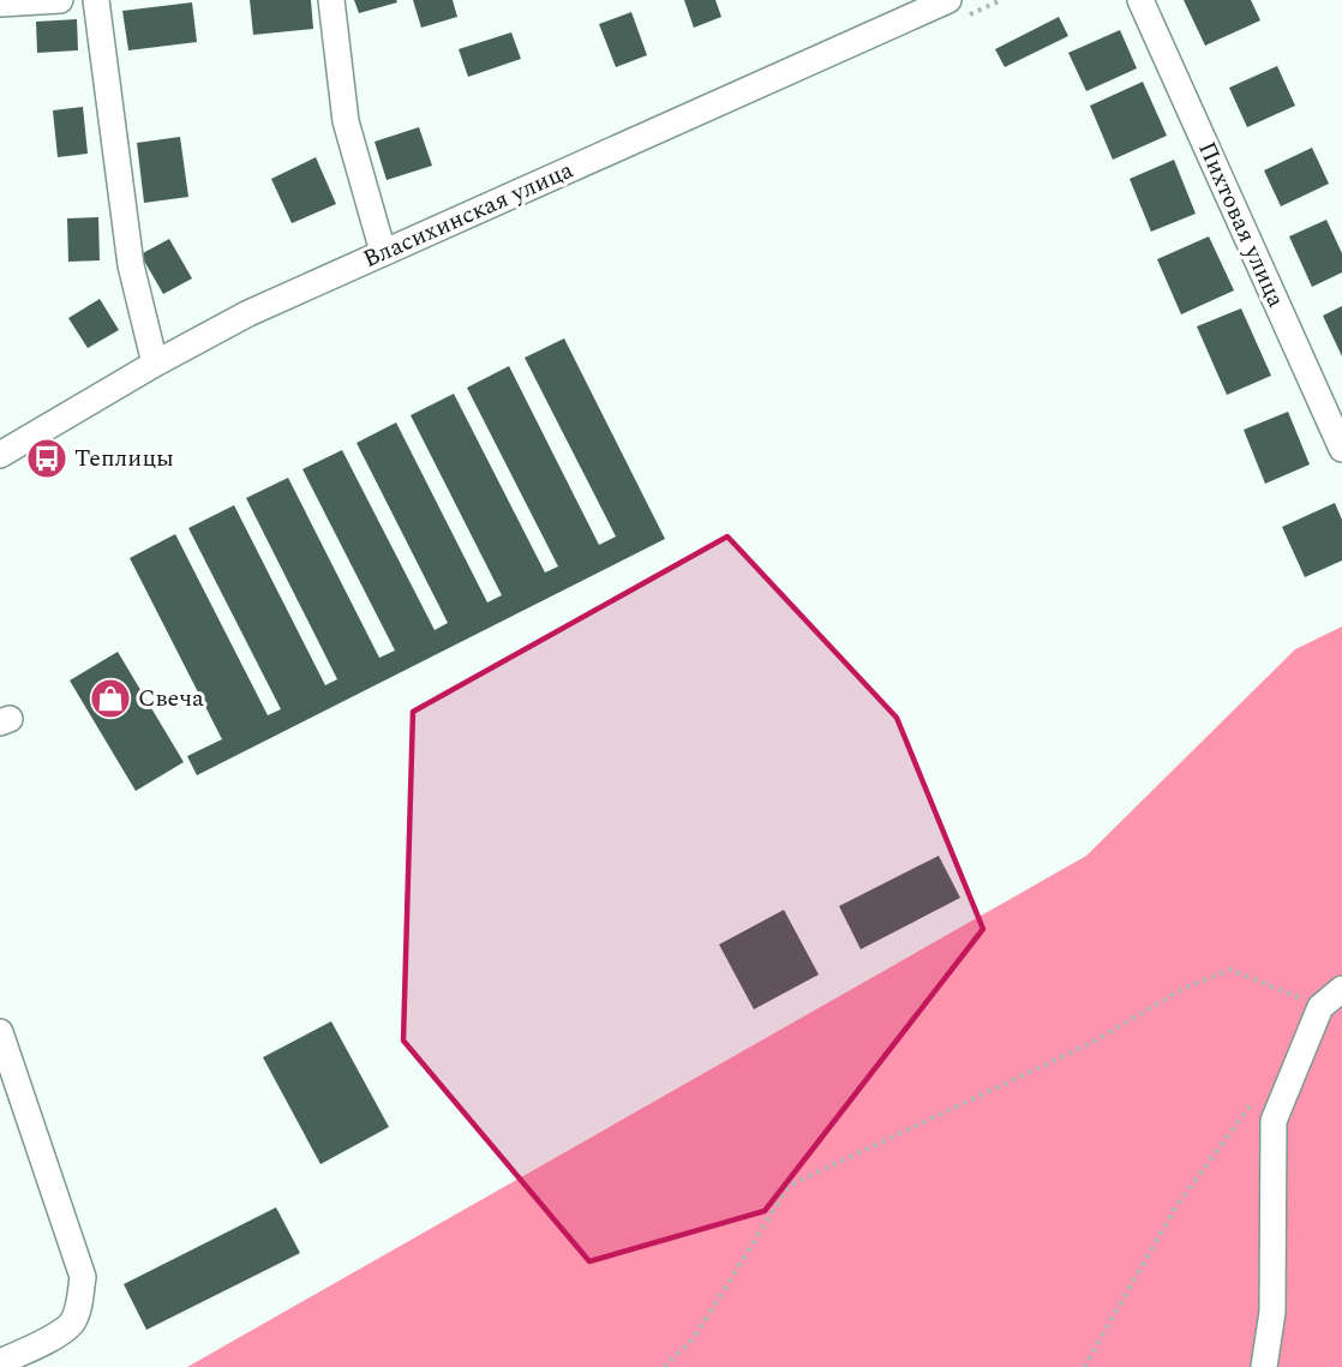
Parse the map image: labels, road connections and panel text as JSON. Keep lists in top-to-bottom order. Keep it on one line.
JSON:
{"streets":{"street":["Власихинская улица","Пихтовая улица"]},"places":{"bus stop":["Теплицы"],"shop":["Свеча"]}}
